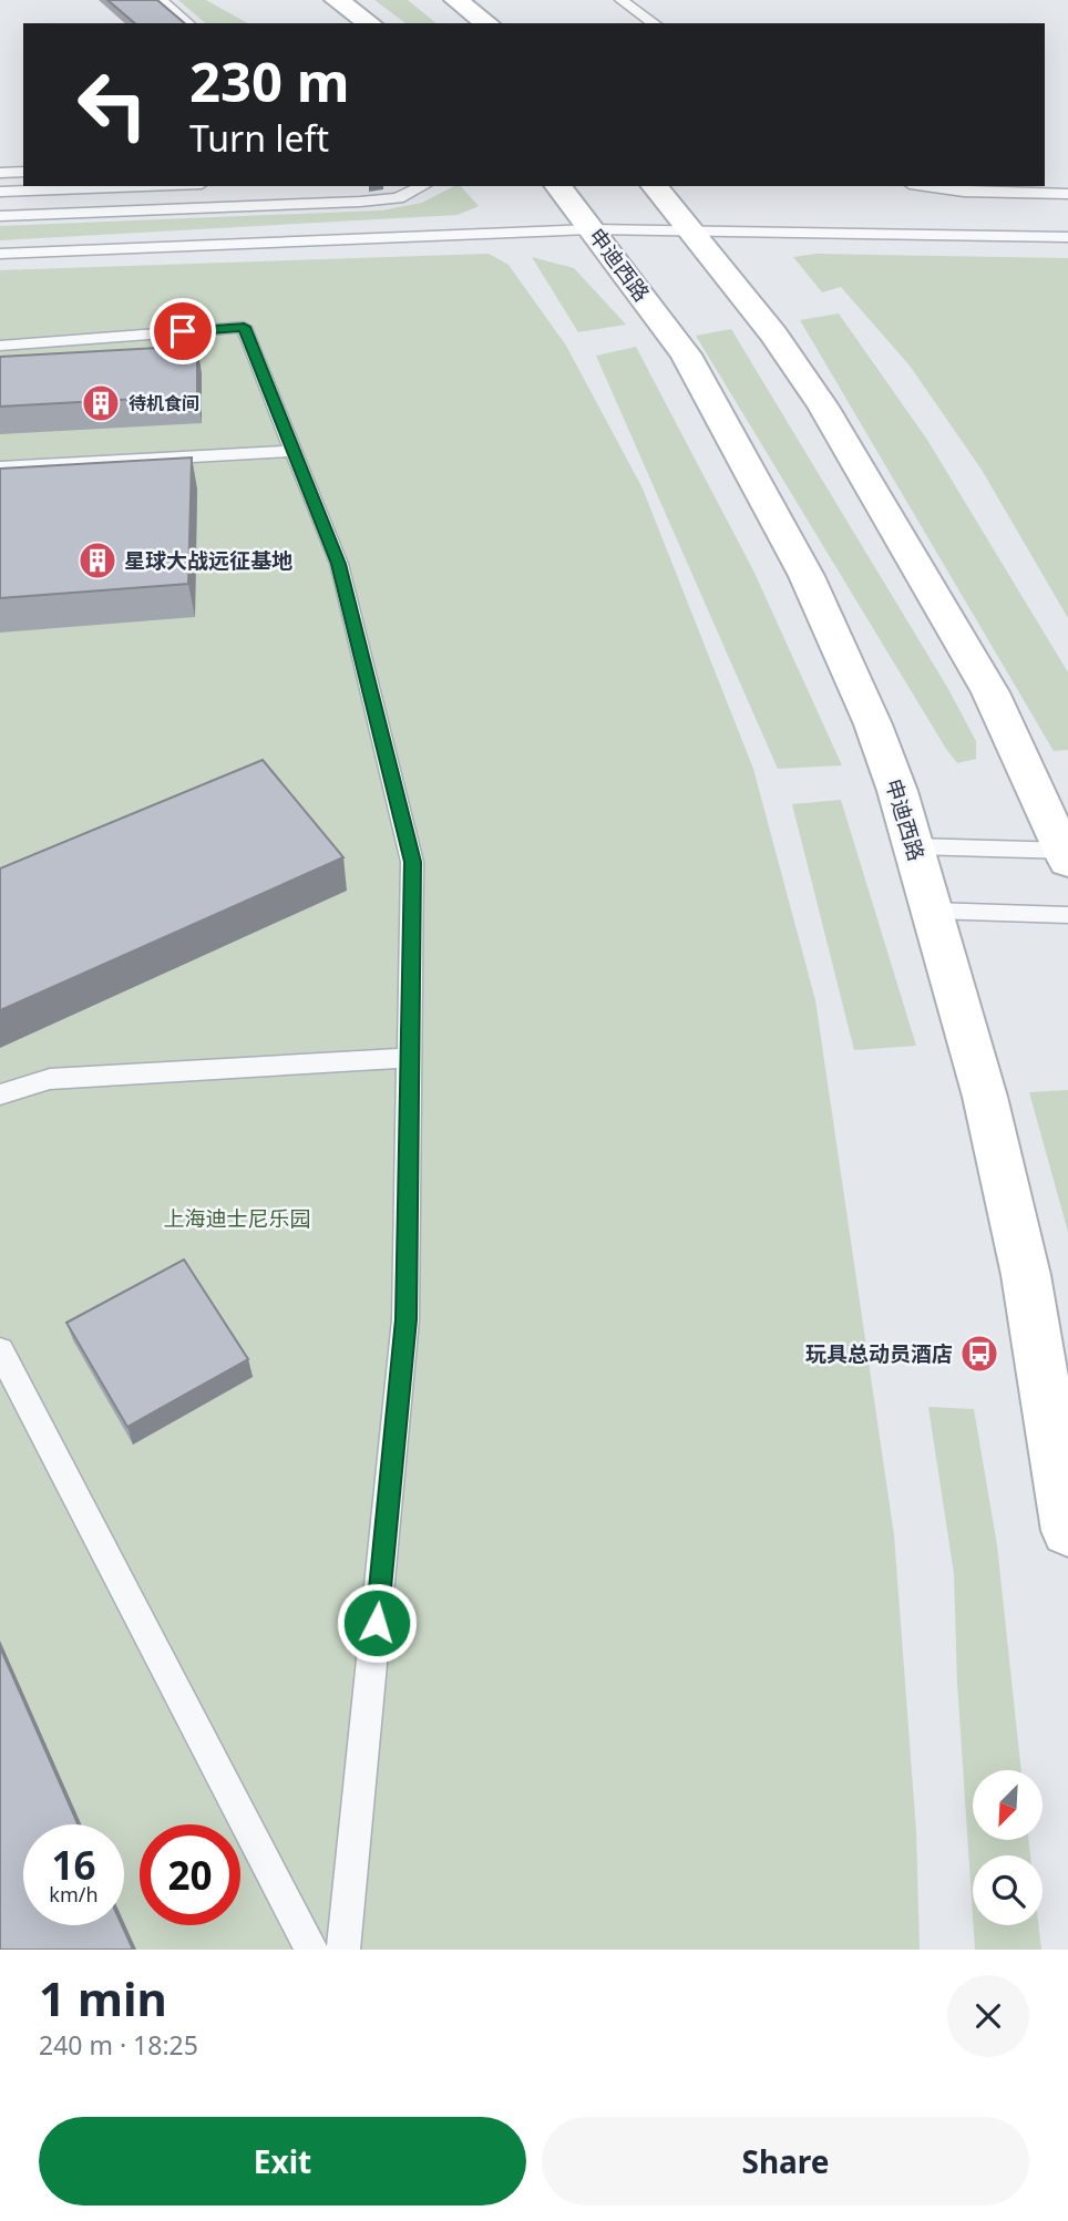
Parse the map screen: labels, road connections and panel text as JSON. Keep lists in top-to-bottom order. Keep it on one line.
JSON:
{"streets":{"street":["申迪西路"]},"parks":["上海迪士尼乐园"],"places":{"building":["待机食间","星球大战远征基地"],"bus stop":["玩具总动员酒店"]},"north":"bottom left","page":{"turn":["230 m","Turn left"],"speed":"16 km/h","limit":"20","heading":["1 min","240 m · 18:25"],"buttons":["Exit","Share"]}}
